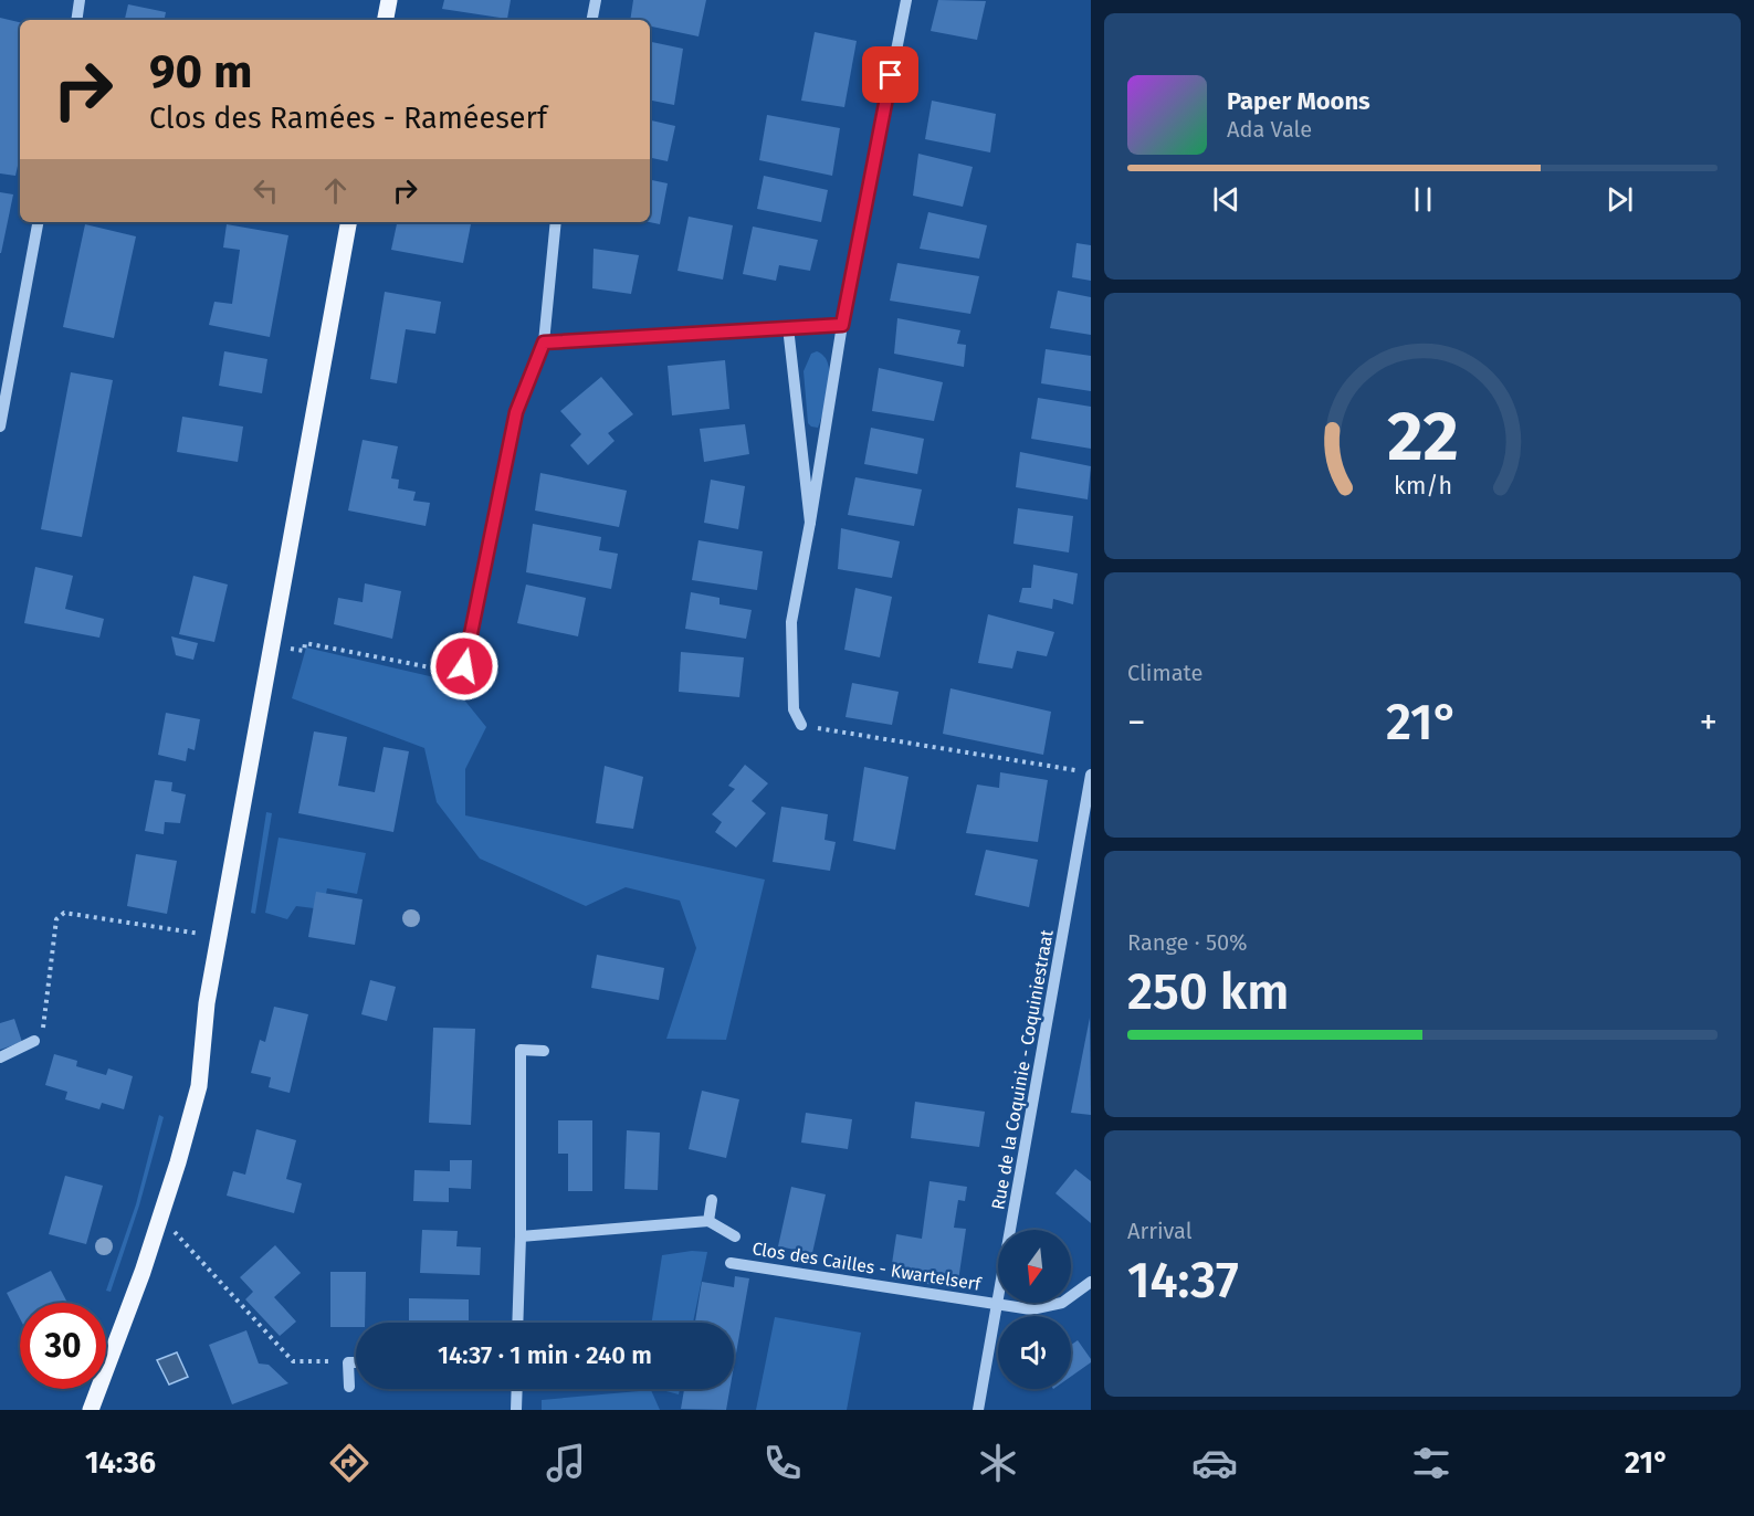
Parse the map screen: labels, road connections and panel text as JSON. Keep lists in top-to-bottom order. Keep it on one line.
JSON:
{"streets":{"street":["Rue de la Coquinie - Coquiniestraat","Clos des Cailles - Kwartelserf"]},"crossings":[["Rue de la Coquinie - Coquiniestraat","Clos des Cailles - Kwartelserf"]],"north":"bottom","page":{"turn":["90 m","Clos des Ramées - Raméeserf"],"song":["Paper Moons","Ada Vale"],"tile":["Climate",["Range · 50%","250 km"],["Arrival","14:37"]],"heat":["−","21°","+"],"limit":"30","trip":"14:37 · 1 min · 240 m","tabs":["14:36","21°"],"gauge":["22","km/h"]}}
